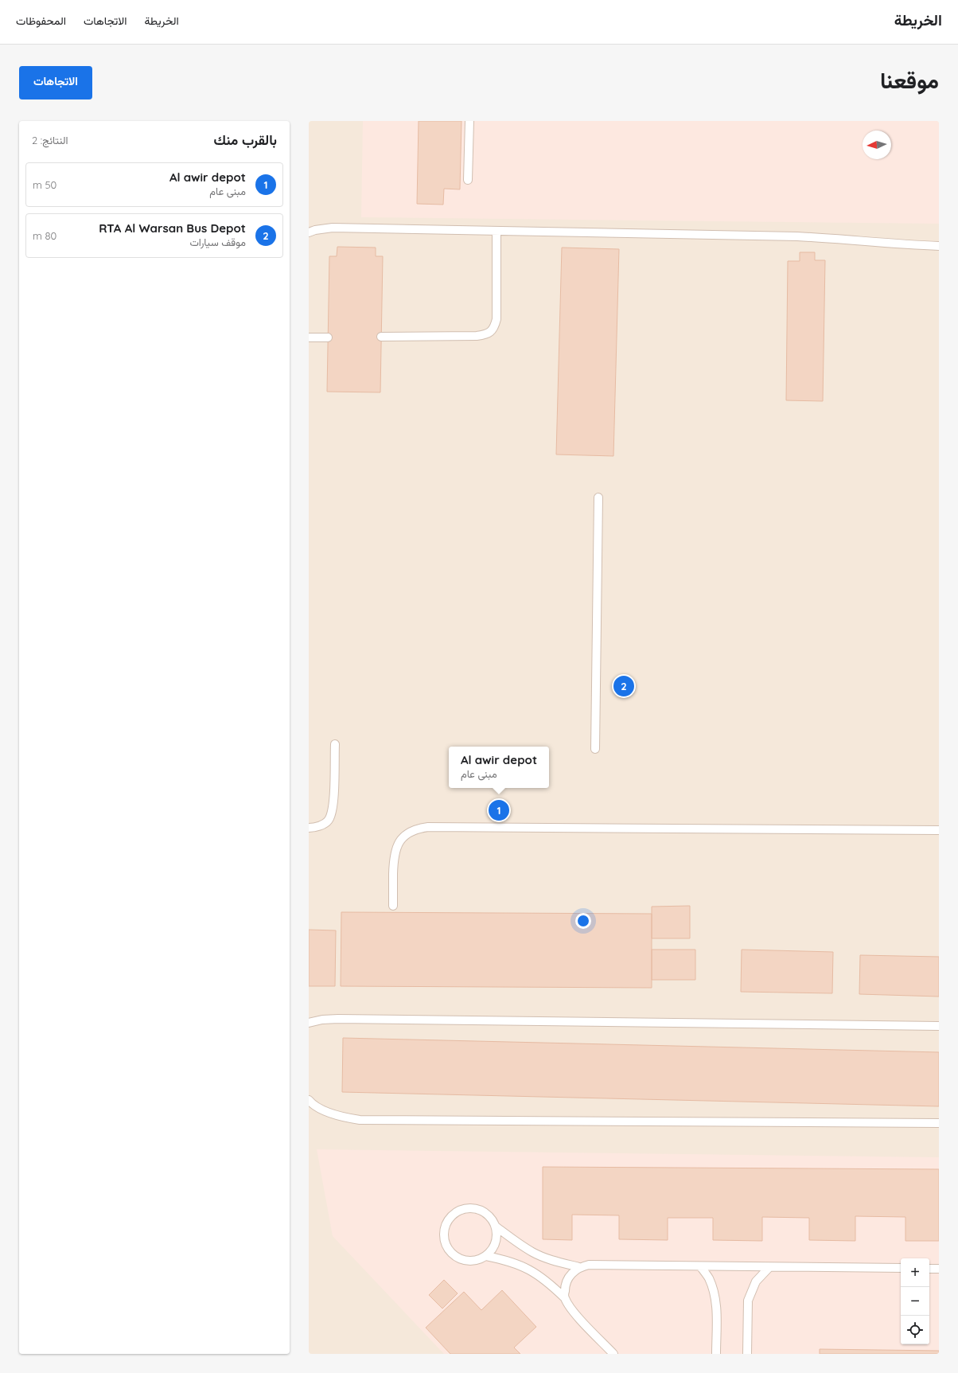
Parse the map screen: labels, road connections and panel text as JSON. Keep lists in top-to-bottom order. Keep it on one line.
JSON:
{"north":"left","page":{"header":"الخريطة","nav":["الخريطة","الاتجاهات","المحفوظات"],"title":"موقعنا","buttons":"الاتجاهات","heading":["بالقرب منك","النتائج: 2"],"list":[{"mark":"1","name":"Al awir depot","note":"مبنى عام","value":"50 m"},{"mark":"2","name":"RTA Al Warsan Bus Depot","note":"موقف سيارات","value":"80 m"}],"pins":["2","1"],"popup":["Al awir depot","مبنى عام"],"map_buttons":["+","−"]}}
